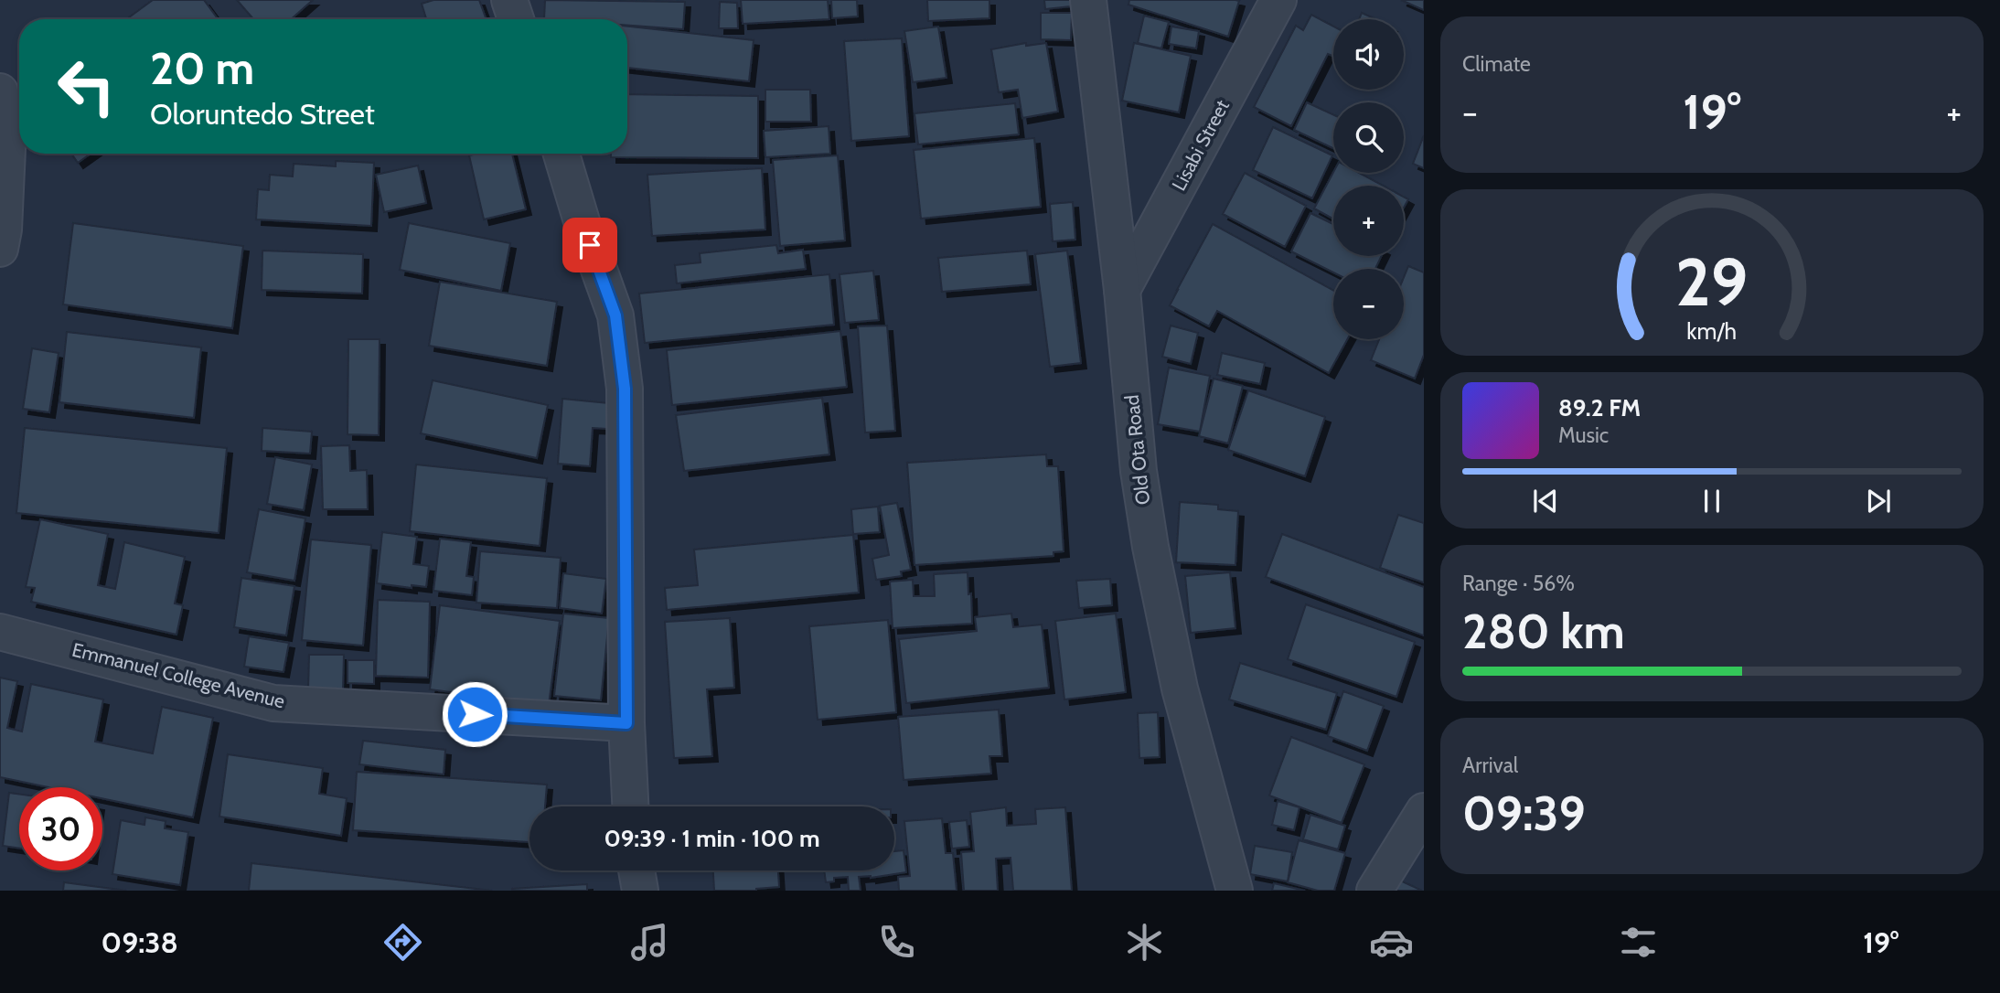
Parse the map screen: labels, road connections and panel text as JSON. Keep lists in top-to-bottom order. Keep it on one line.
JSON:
{"streets":{"street":["Lisabi Street","Old Ota Road","Emmanuel College Avenue"]},"crossings":[["Lisabi Street","Old Ota Road"]],"page":{"tile":["Climate",["Range · 56%","280 km"],["Arrival","09:39"]],"map_buttons":["+","−"],"turn":["20 m","Oloruntedo Street"],"heat":["−","19°","+"],"song":["89.2 FM","Music"],"limit":"30","trip":"09:39 · 1 min · 100 m","tabs":["09:38","19°"],"gauge":["29","km/h"]}}
